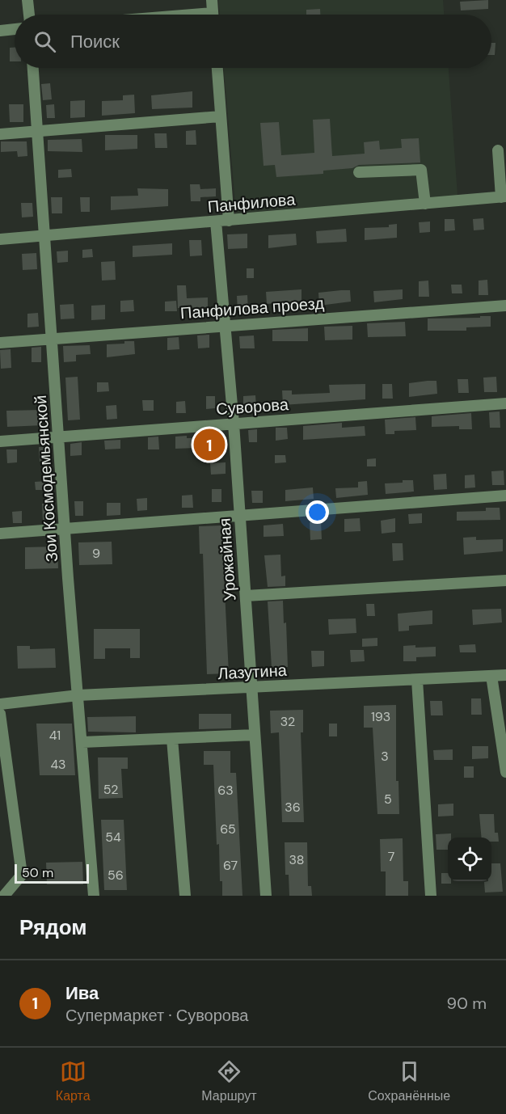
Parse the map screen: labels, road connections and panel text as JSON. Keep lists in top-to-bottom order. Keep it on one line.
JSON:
{"streets":{"street":["Панфилова","Панфилова проезд","Суворова","Зои Космодемьянской","Урожайная","Лазутина"]},"crossings":[["Панфилова","Зои Космодемьянской"],["Панфилова","Урожайная"],["Панфилова проезд","Зои Космодемьянской"],["Панфилова проезд","Урожайная"],["Суворова","Зои Космодемьянской"],["Суворова","Урожайная"],["Зои Космодемьянской","Лазутина"],["Урожайная","Лазутина"]],"house_numbers":["9","193","32","41","3","43","52","63","5","36","65","54","7","38","67","56"],"scale_bar":"50 m","page":{"search":"Поиск","pins":"1","scale":"50 m","heading":"Рядом","list":[{"mark":"1","name":"Ива","note":"Супермаркет · Суворова","value":"90 m"}],"nav":["Карта","Маршрут","Сохранённые"]}}
